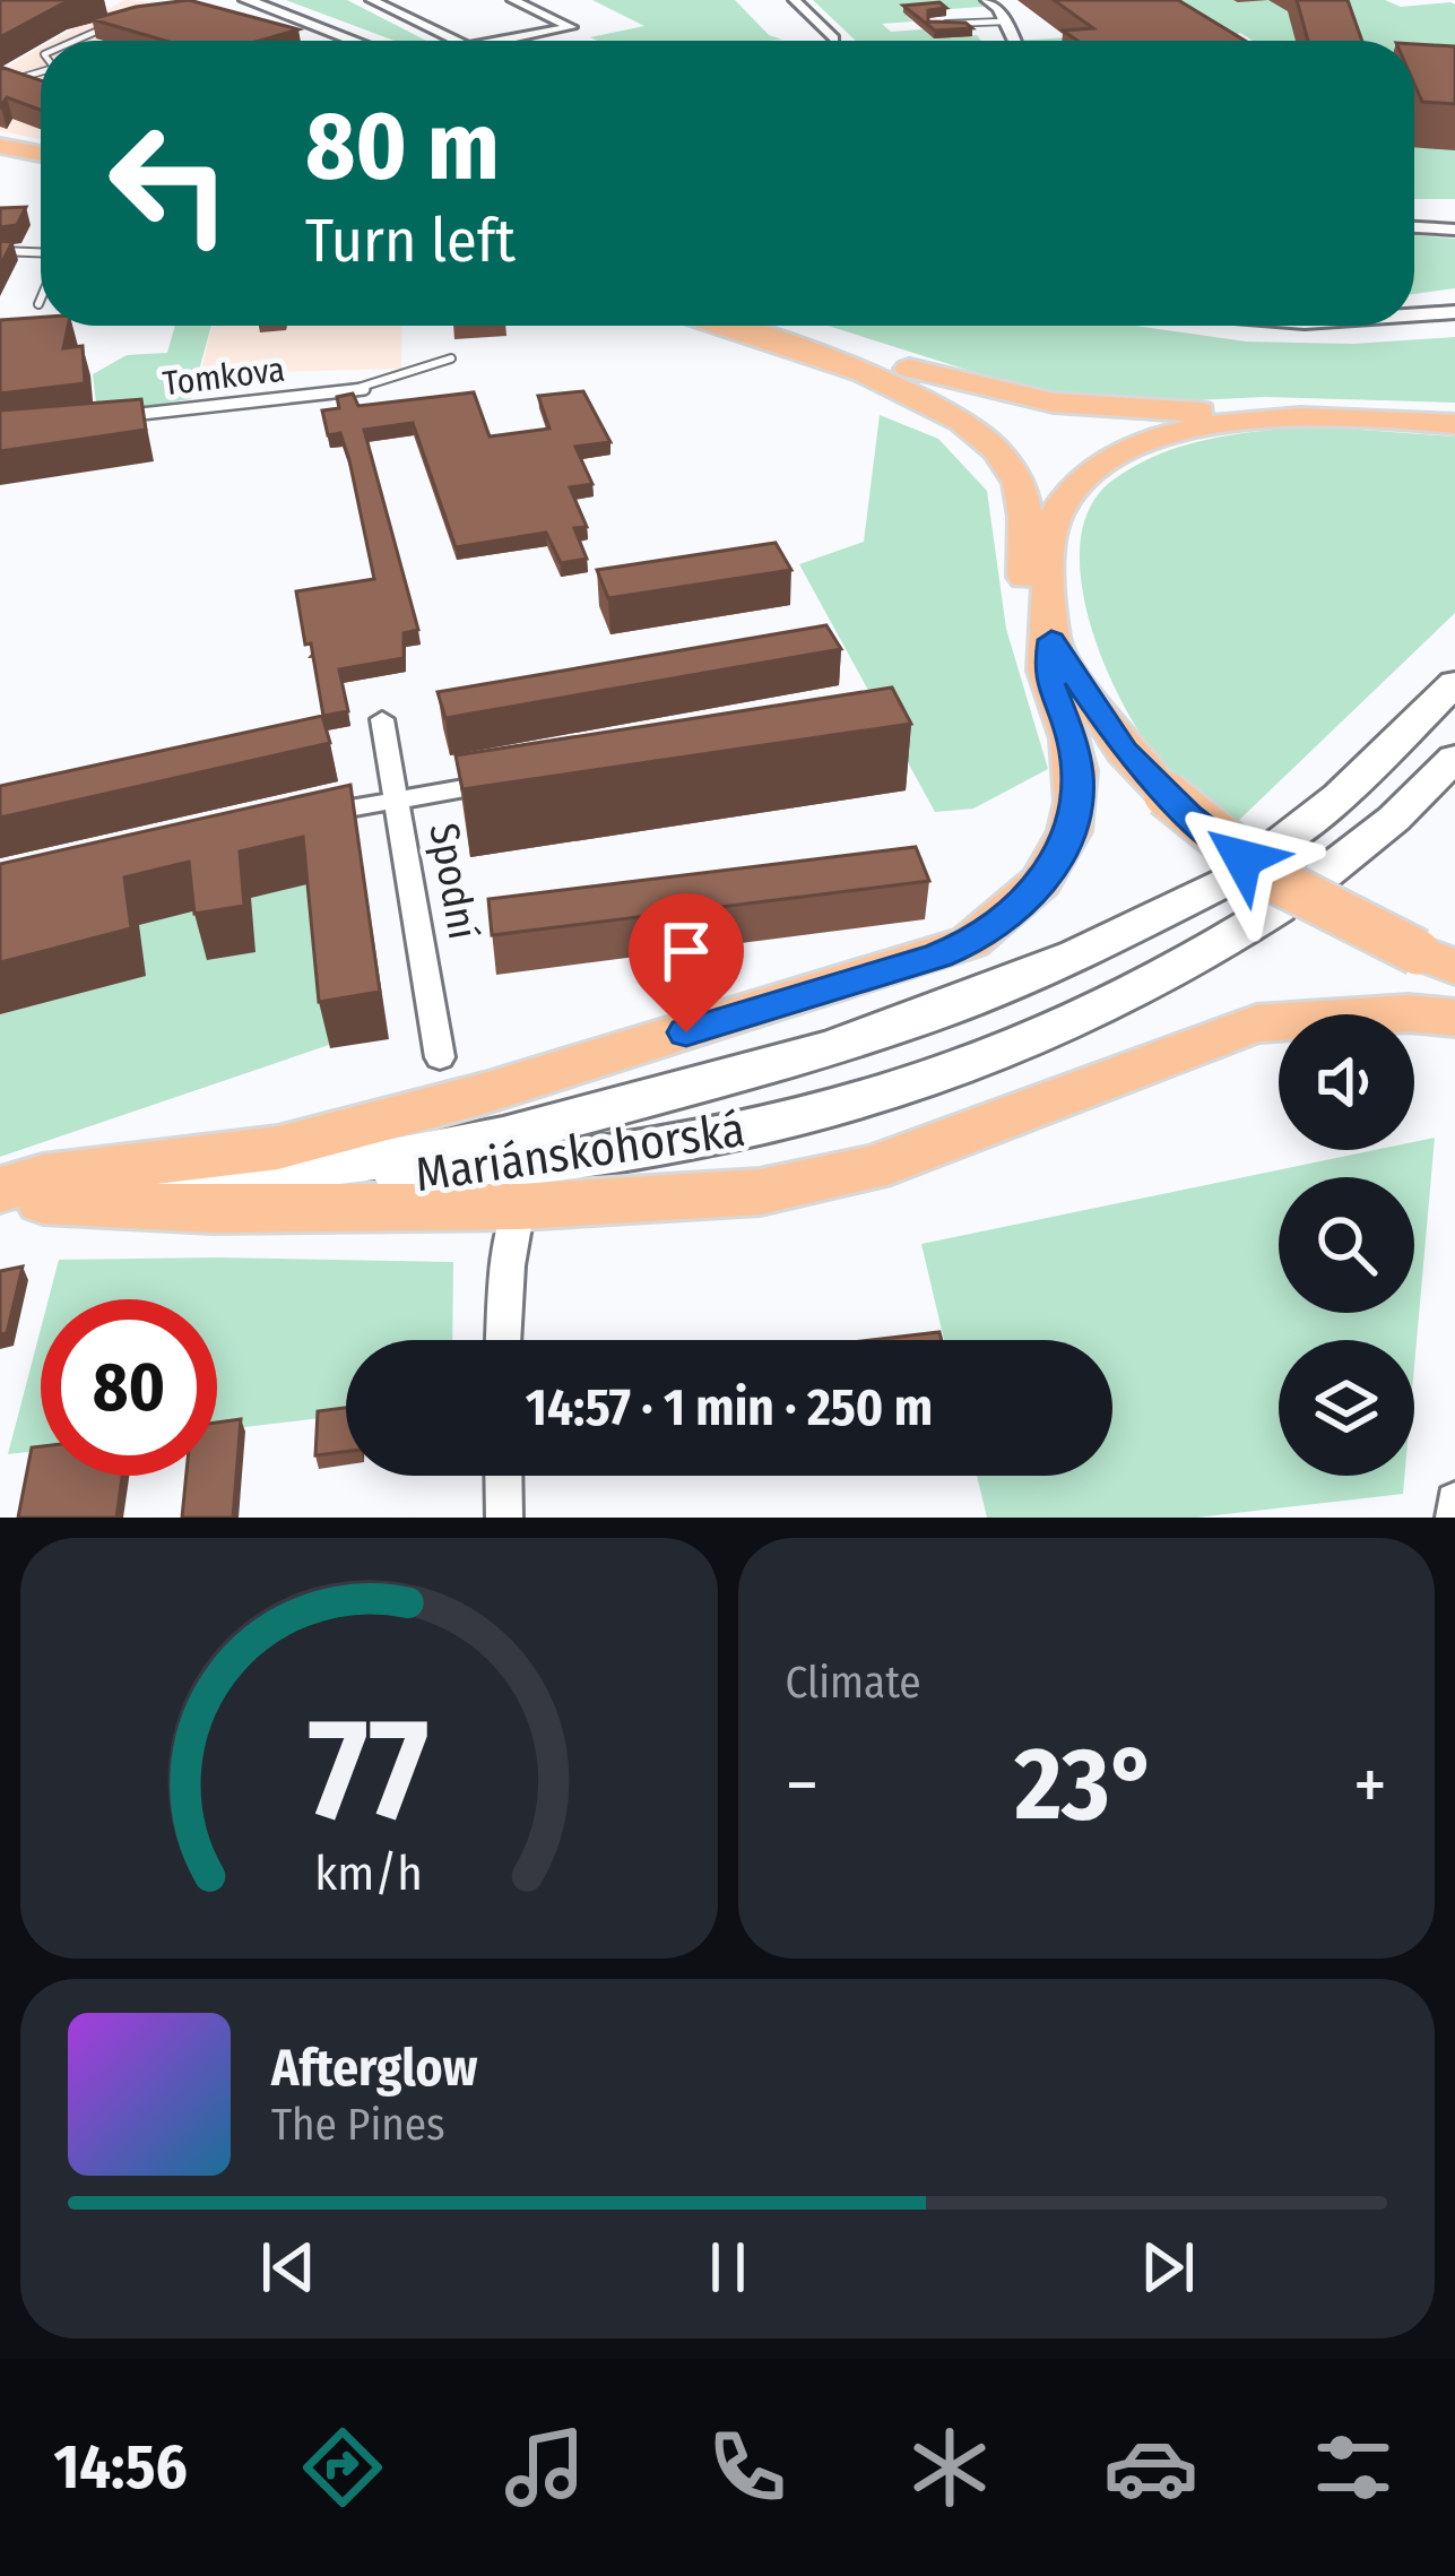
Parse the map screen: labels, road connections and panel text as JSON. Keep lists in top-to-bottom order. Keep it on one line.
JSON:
{"streets":{"main road":["Mariánskohorská"],"street":["Spodní"],"lane":["Tomkova"]},"page":{"turn":["80 m","Turn left"],"limit":"80","trip":"14:57 · 1 min · 250 m","tile":"Climate","heat":["−","23°","+"],"song":["Afterglow","The Pines"],"tabs":"14:56","gauge":["77","km/h"]}}
